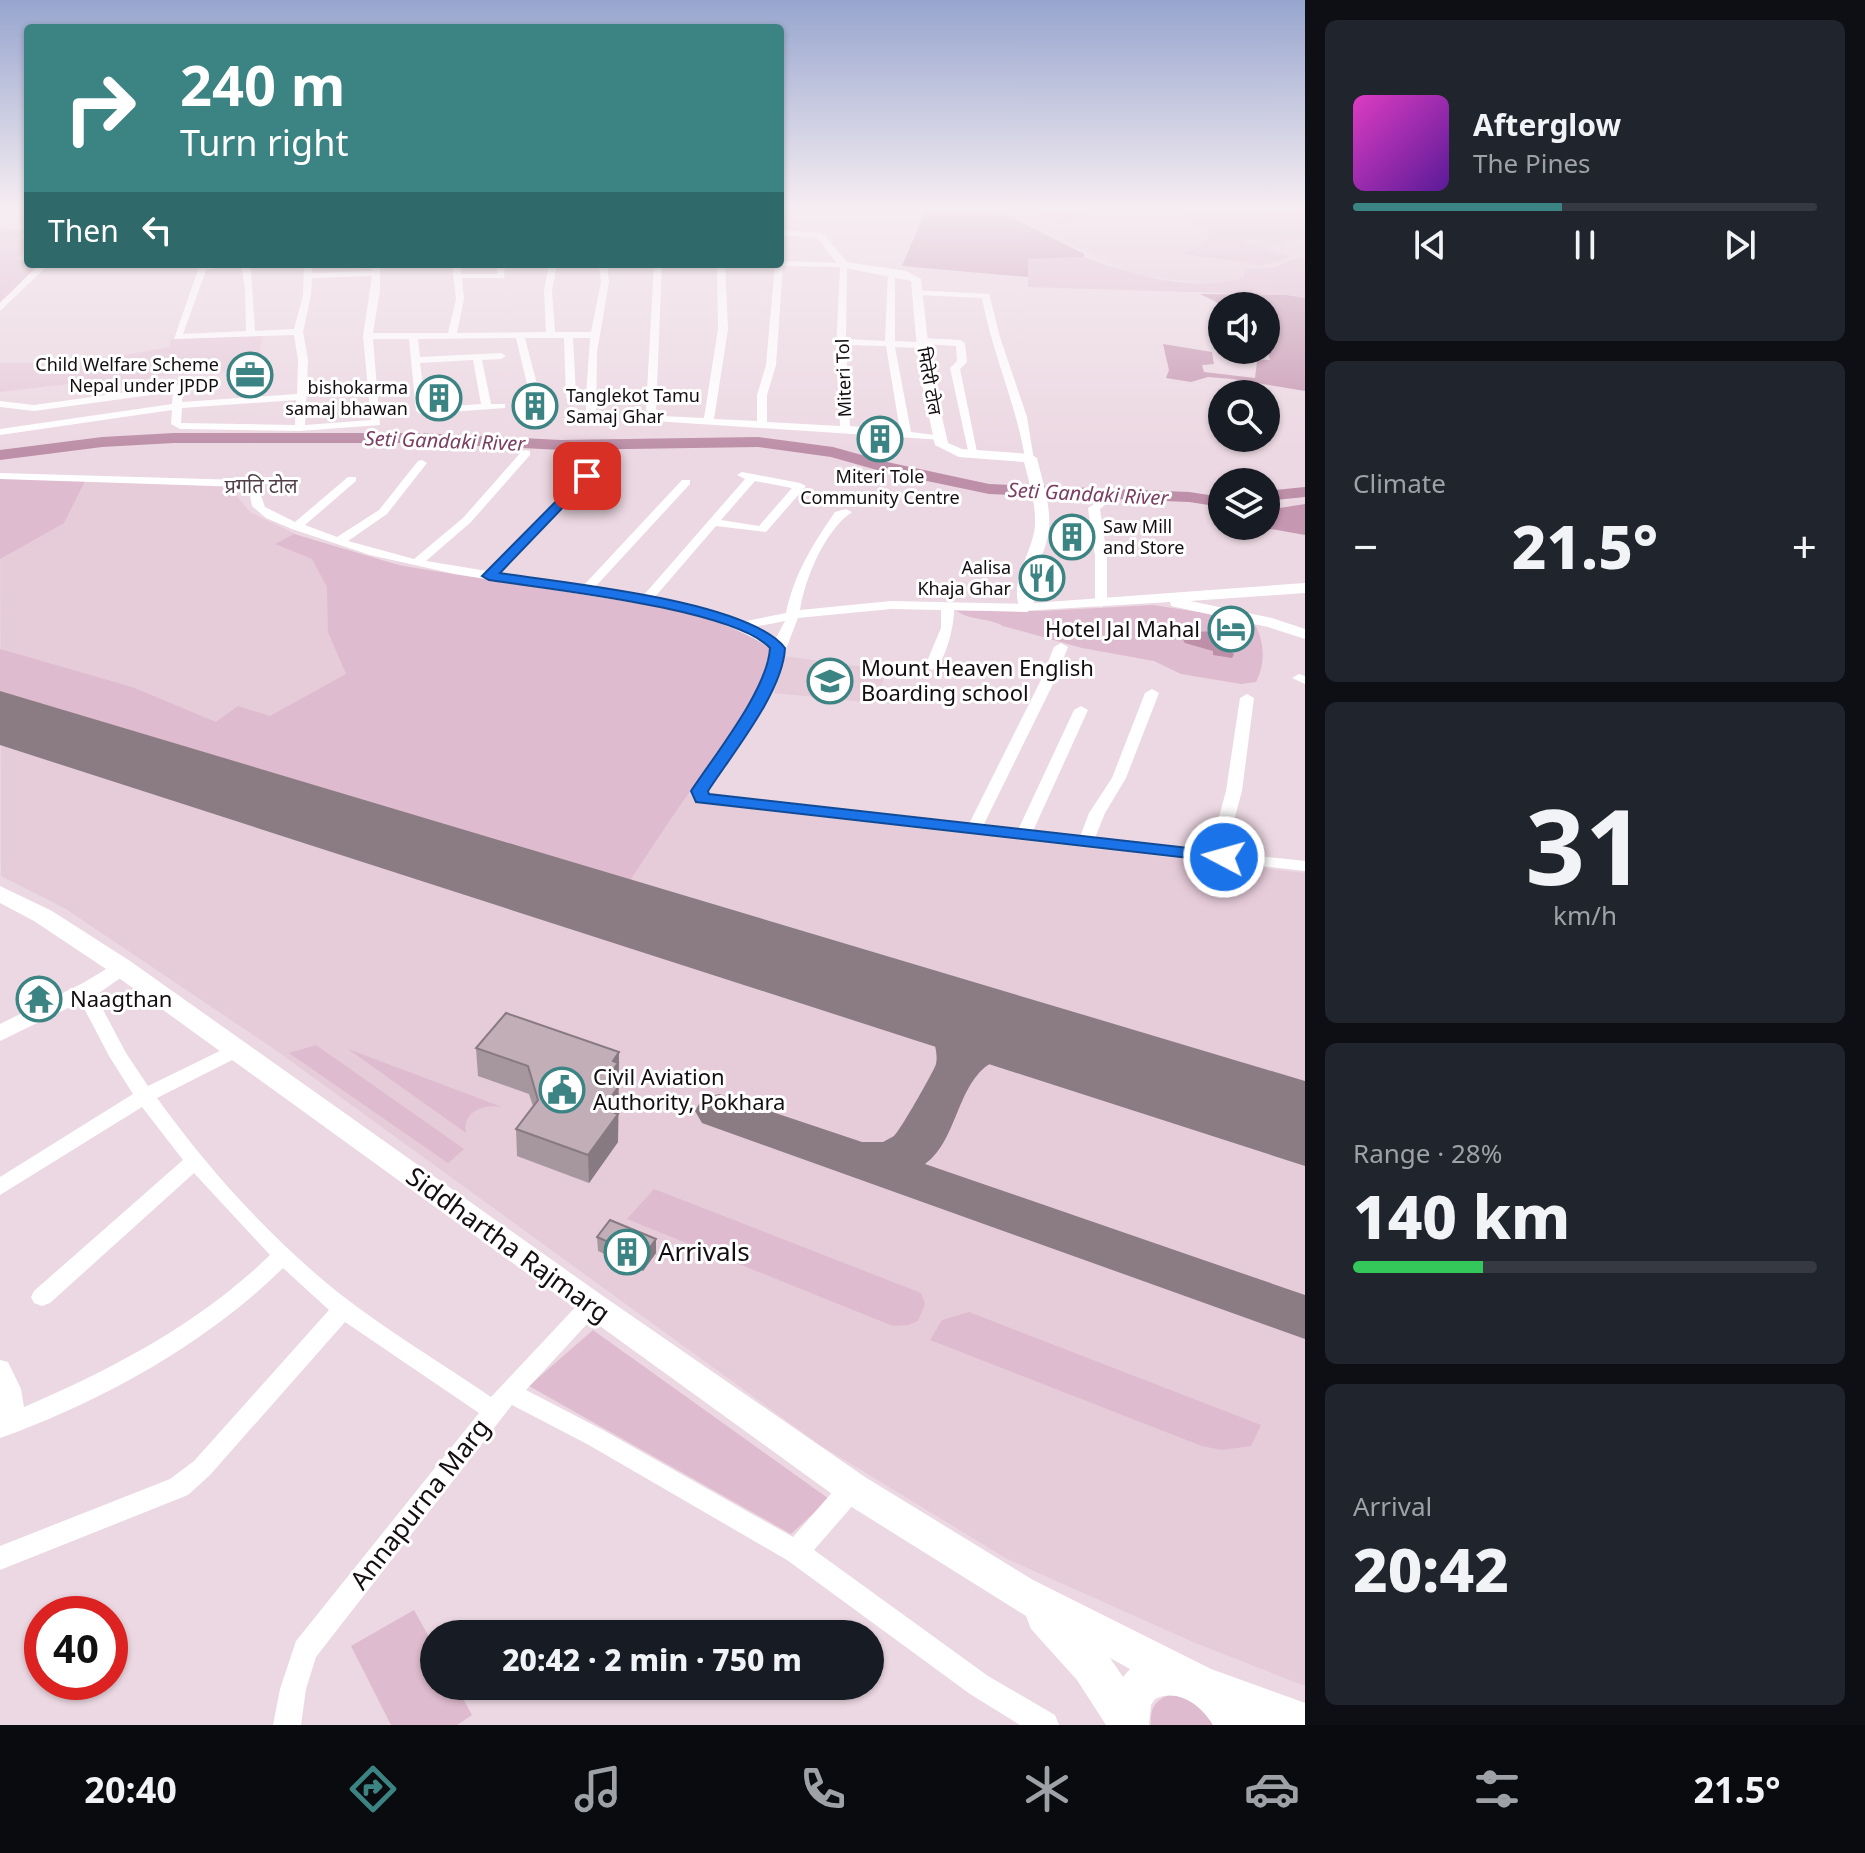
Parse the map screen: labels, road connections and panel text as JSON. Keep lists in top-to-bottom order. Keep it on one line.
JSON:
{"streets":{"highway":["Siddhartha Rajmarg"],"main road":["मितेरी टोल"],"street":["Miteri Tol","Annapurna Marg"]},"crossings":[["Siddhartha Rajmarg","Annapurna Marg"]],"districts":["प्रगति टोल"],"water":["Seti Gandaki River"],"places":{"office":["Child Welfare Scheme Nepal under JPDP"],"building":["bishokarma samaj bhawan","Tanglekot Tamu Samaj Ghar","Miteri Tole Community Centre","Saw Mill and Store","Arrivals"],"restaurant":["Aalisa Khaja Ghar"],"hotel":["Hotel Jal Mahal"],"school or university":["Mount Heaven English Boarding school"],"temple":["Naagthan"],"public building":["Civil Aviation Authority, Pokhara"]},"page":{"turn":["240 m","Turn right"],"song":["Afterglow","The Pines"],"then":"Then","tile":["Climate",["31","km/h"],["Range · 28%","140 km"],["Arrival","20:42"]],"heat":["−","21.5°","+"],"limit":"40","trip":"20:42 · 2 min · 750 m","tabs":["20:40","21.5°"]}}
